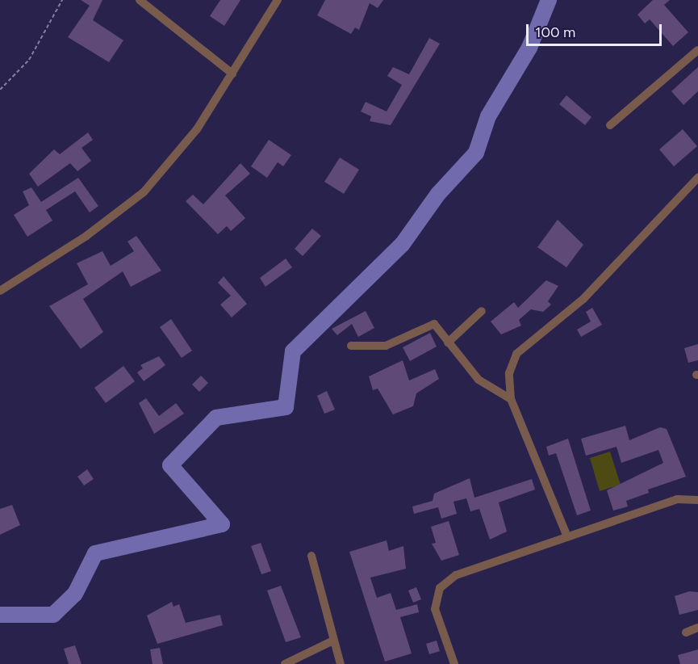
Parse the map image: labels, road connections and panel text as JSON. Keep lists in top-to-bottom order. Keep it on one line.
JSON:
{"scale_bar":"100 m"}
